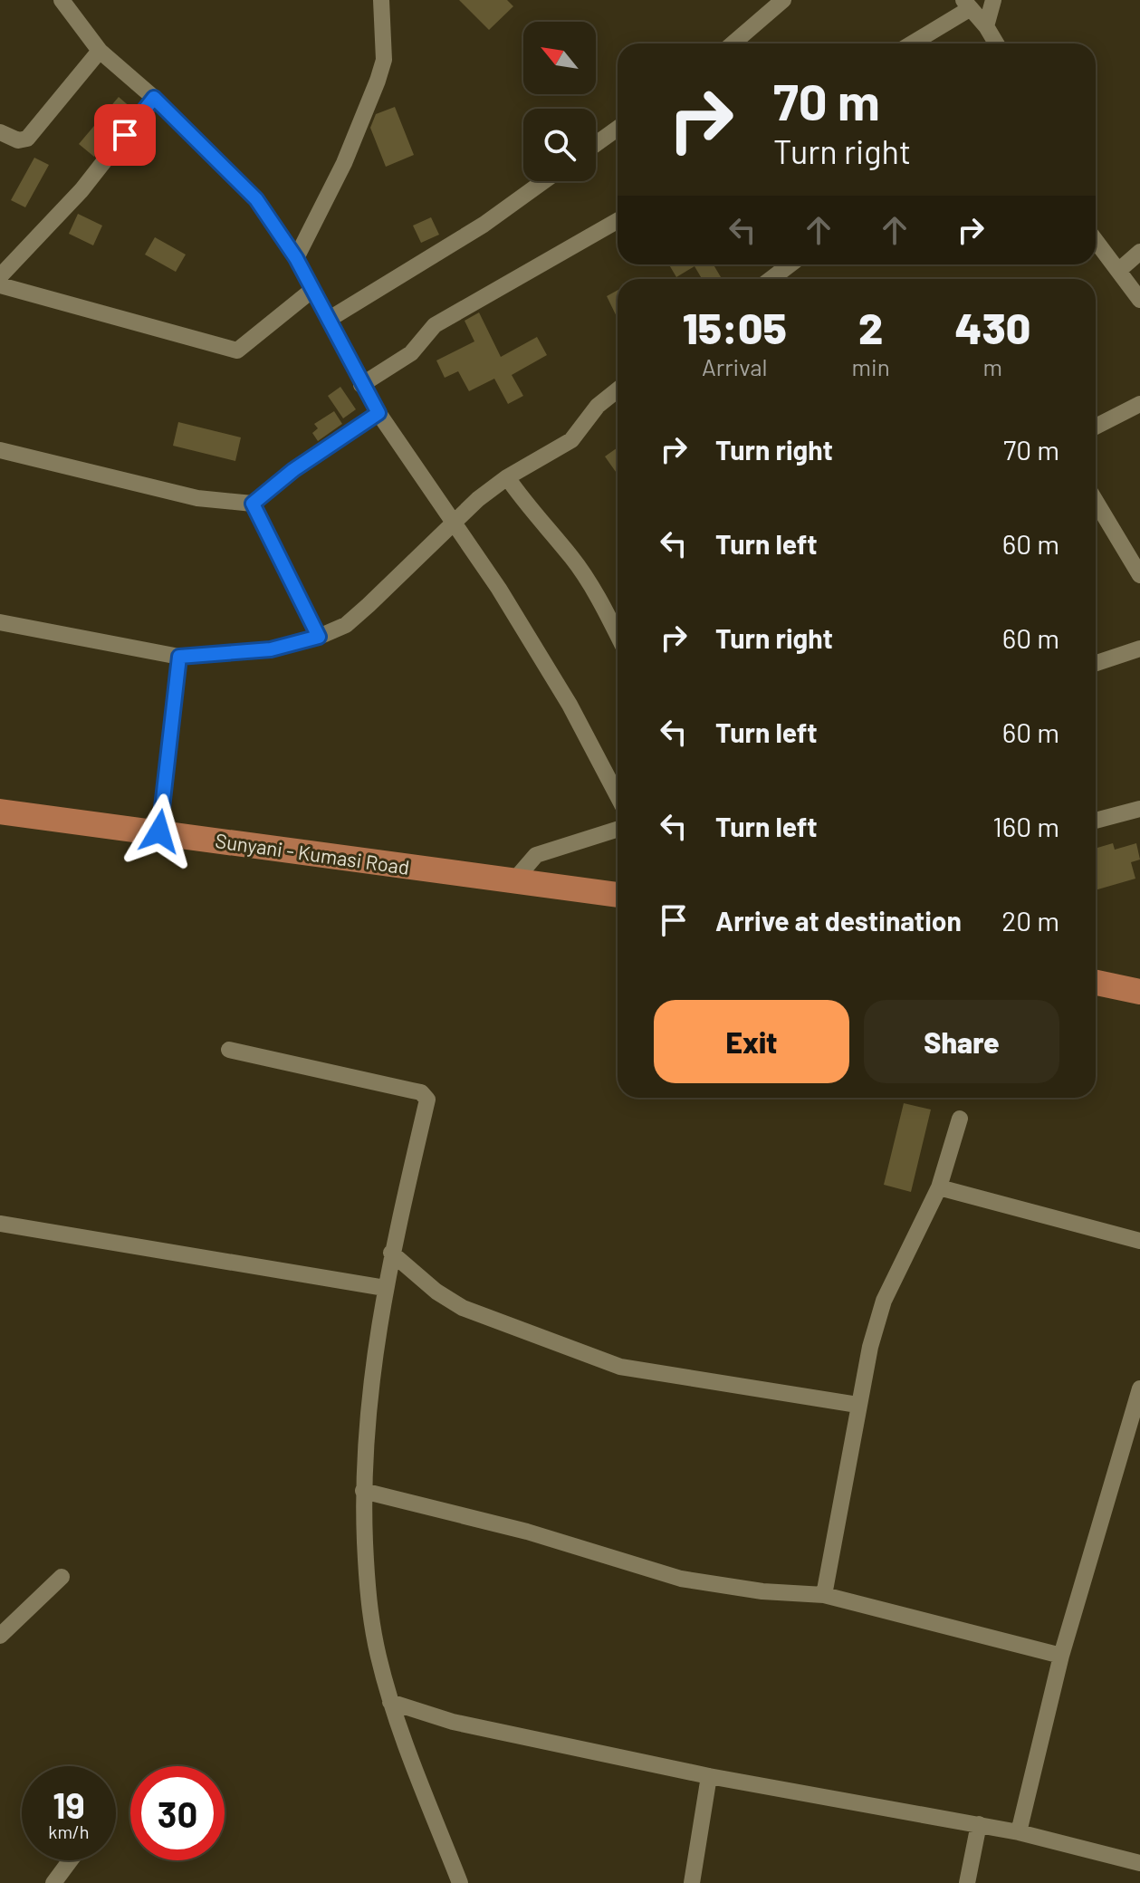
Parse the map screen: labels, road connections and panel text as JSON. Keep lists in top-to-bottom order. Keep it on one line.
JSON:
{"streets":{"main road":["Sunyani - Kumasi Road"]},"north":"top left","page":{"turn":["70 m","Turn right"],"eta":["15:05","Arrival","2","min","430","m"],"list":[{"name":"Turn right","value":"70 m"},{"name":"Turn left","value":"60 m"},{"name":"Turn right","value":"60 m"},{"name":"Turn left","value":"60 m"},{"name":"Turn left","value":"160 m"},{"name":"Arrive at destination","value":"20 m"}],"buttons":["Exit","Share"],"speed":"19 km/h","limit":"30"}}
